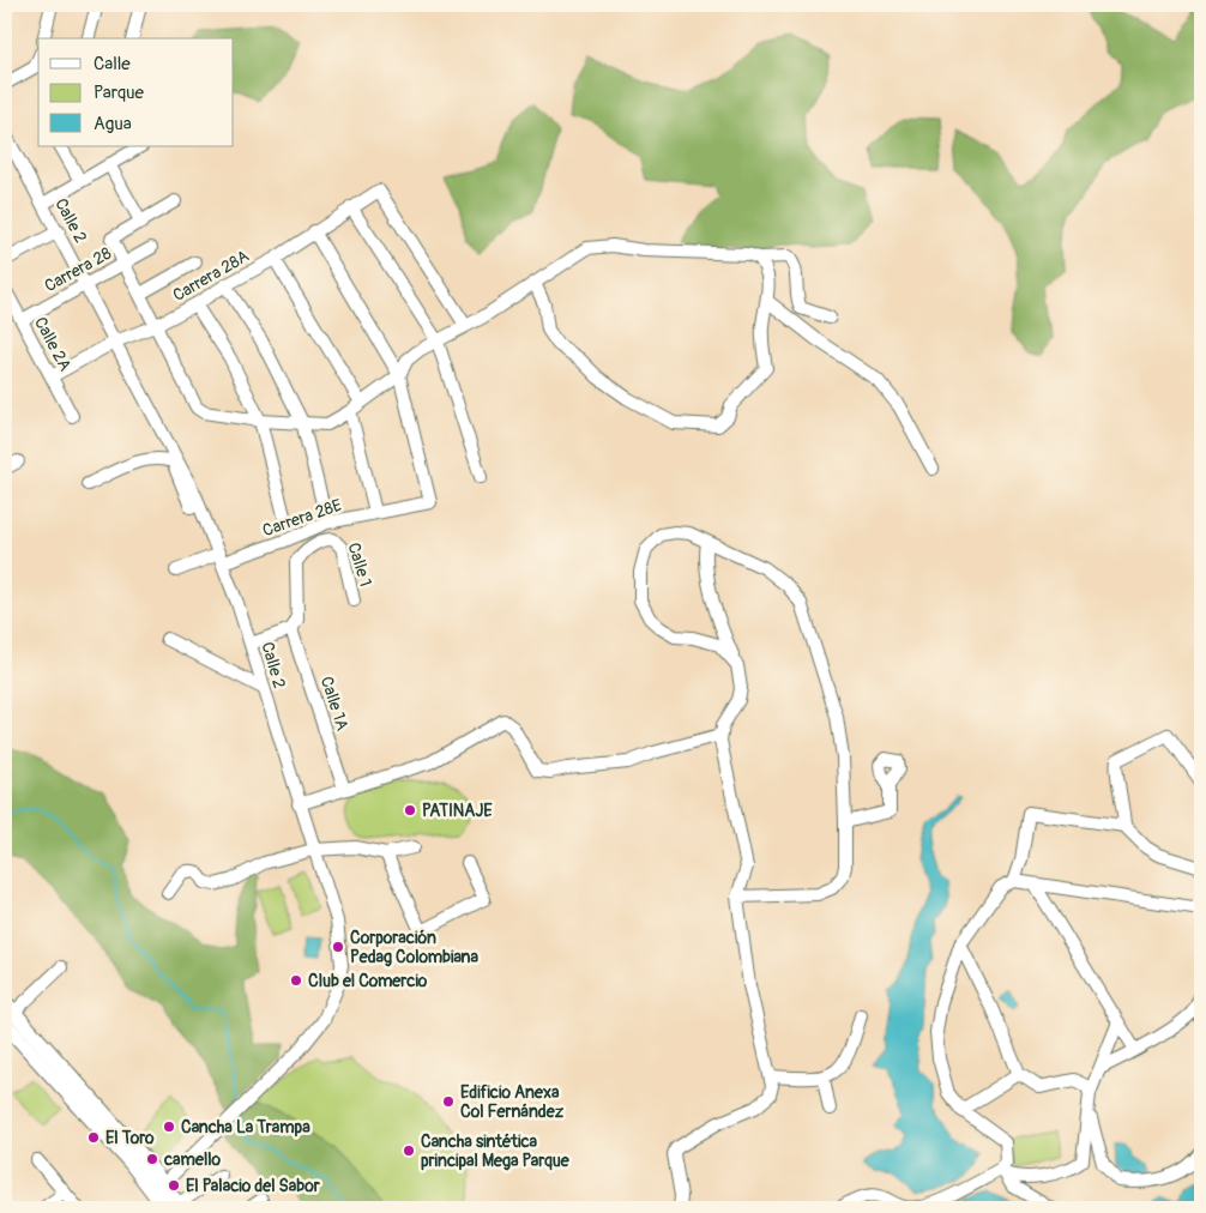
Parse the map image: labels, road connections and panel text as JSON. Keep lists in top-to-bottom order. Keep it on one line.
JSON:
{"streets":{"street":["Calle 2","Carrera 28","Carrera 28A","Calle 2A","Carrera 28E","Calle 1","Calle 1A"]},"crossings":[["Calle 2","Carrera 28"],["Calle 2","Carrera 28A"],["Calle 2","Carrera 28E"],["Carrera 28","Calle 2A"],["Carrera 28A","Calle 2A"],["Calle 1","Calle 1A"]],"places":["PATINAJE","Corporación Pedag Colombiana","Club el Comercio","Edificio Anexa Col Fernández","Cancha La Trampa","El Toro","Cancha sintética principal Mega Parque","camello","El Palacio del Sabor"],"legend":["Calle","Parque","Agua"]}
